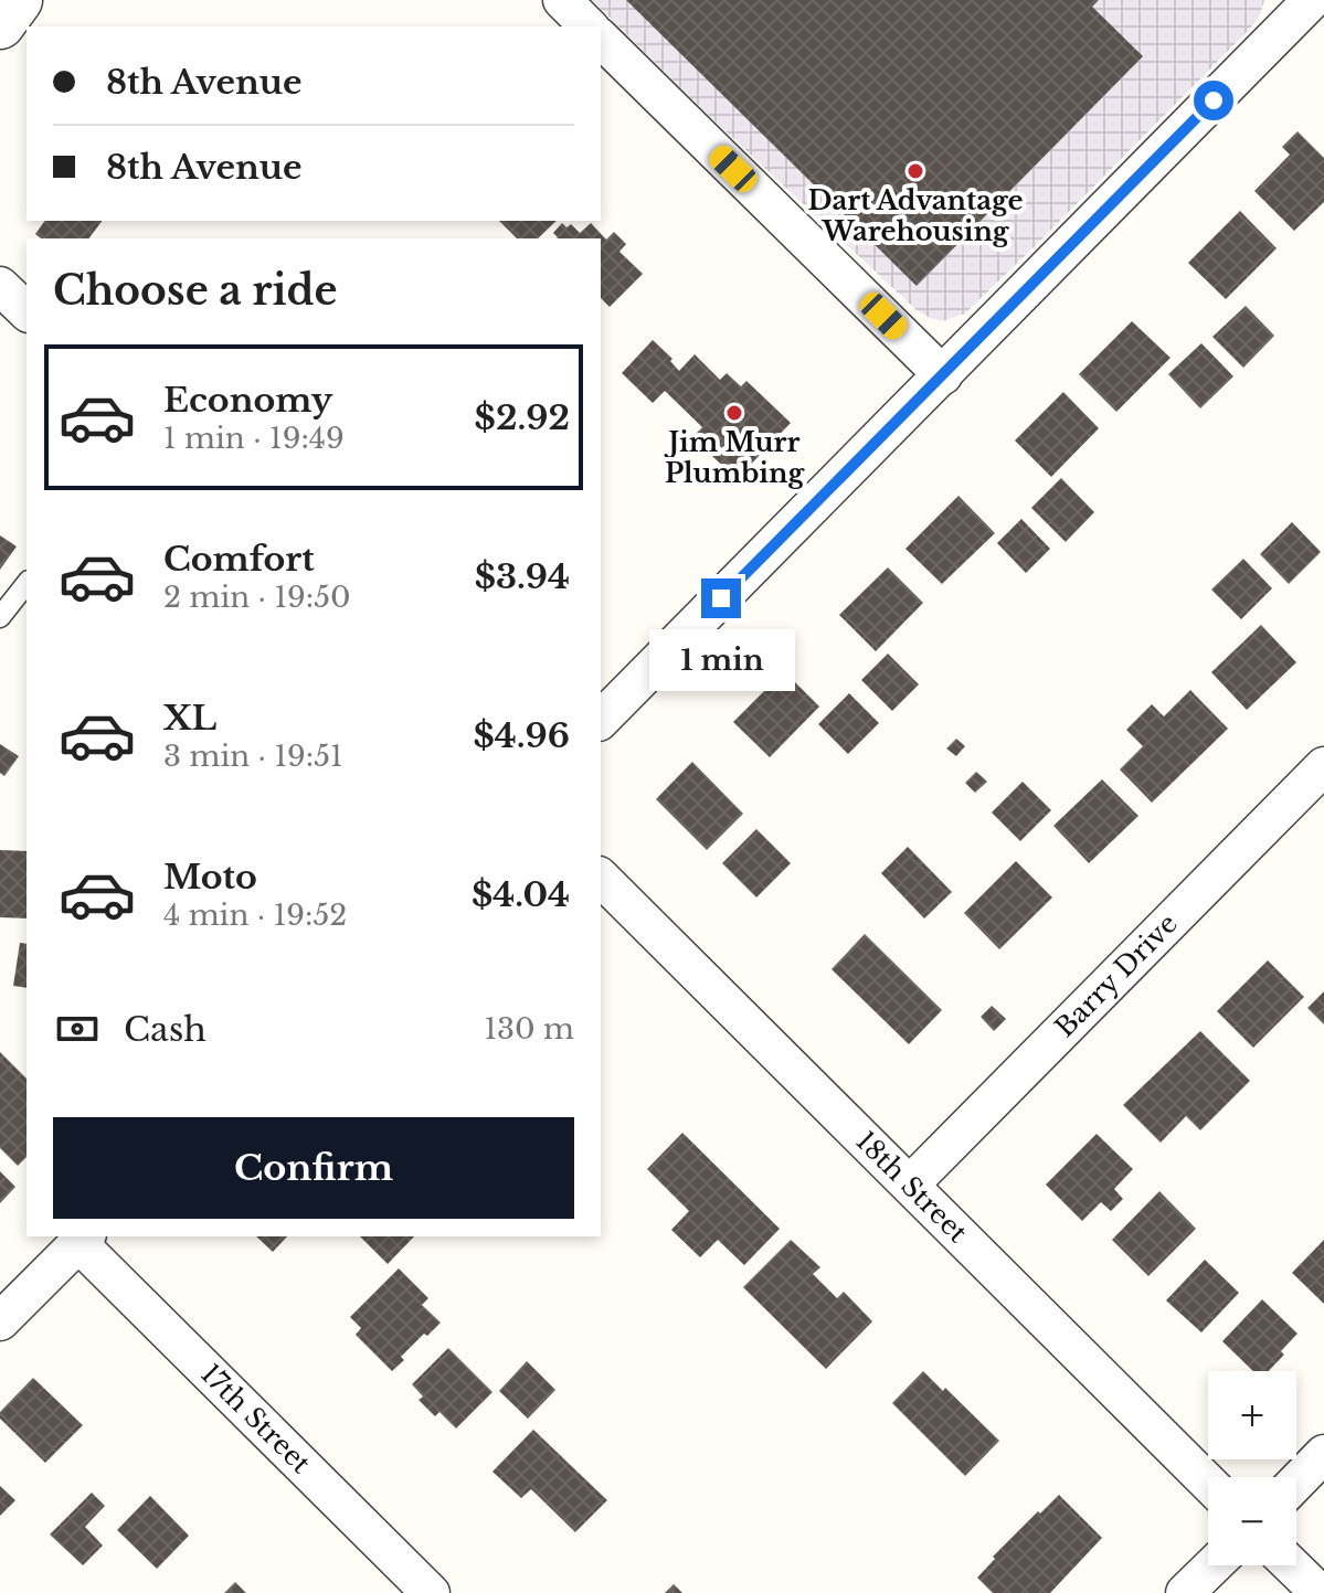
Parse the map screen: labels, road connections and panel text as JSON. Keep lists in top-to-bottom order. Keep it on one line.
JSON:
{"streets":{"street":["Barry Drive","18th Street","17th Street"]},"crossings":[["Barry Drive","18th Street"]],"places":["Dart Advantage Warehousing","Jim Murr Plumbing"],"page":{"banner":["8th Avenue","8th Avenue"],"heading":"Choose a ride","list":[{"name":"Economy","note":"1 min · 19:49","value":"$2.92"},{"name":"Comfort","note":"2 min · 19:50","value":"$3.94"},{"name":"XL","note":"3 min · 19:51","value":"$4.96"},{"name":"Moto","note":"4 min · 19:52","value":"$4.04"}],"bubble":"1 min","pay":["Cash","130 m"],"buttons":"Confirm","map_buttons":["+","−"]}}
